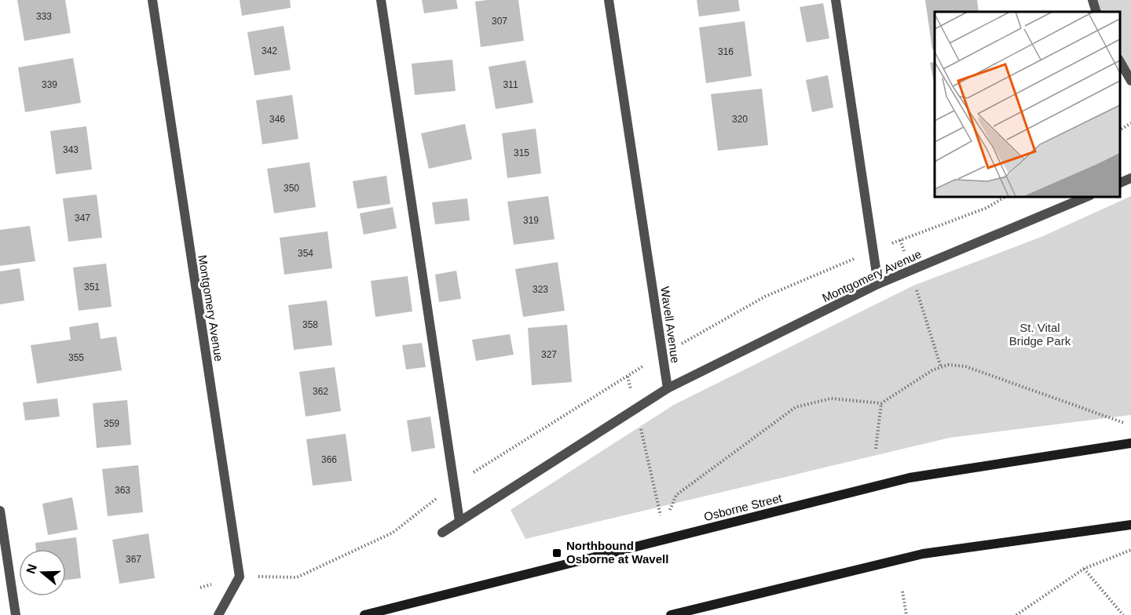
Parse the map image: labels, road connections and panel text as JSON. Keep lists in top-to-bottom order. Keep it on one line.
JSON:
{"streets":{"main road":["Osborne Street"],"street":["Montgomery Avenue","Wavell Avenue"]},"crossings":[["Montgomery Avenue","Wavell Avenue"]],"parks":["St. Vital Bridge Park"],"places":{"transit":["Northbound Osborne at Wavell"]},"house_numbers":["333","307","342","316","339","311","346","320","343","315","350","347","319","354","351","323","358","327","355","362","359","366","363","367"],"north":"left"}
